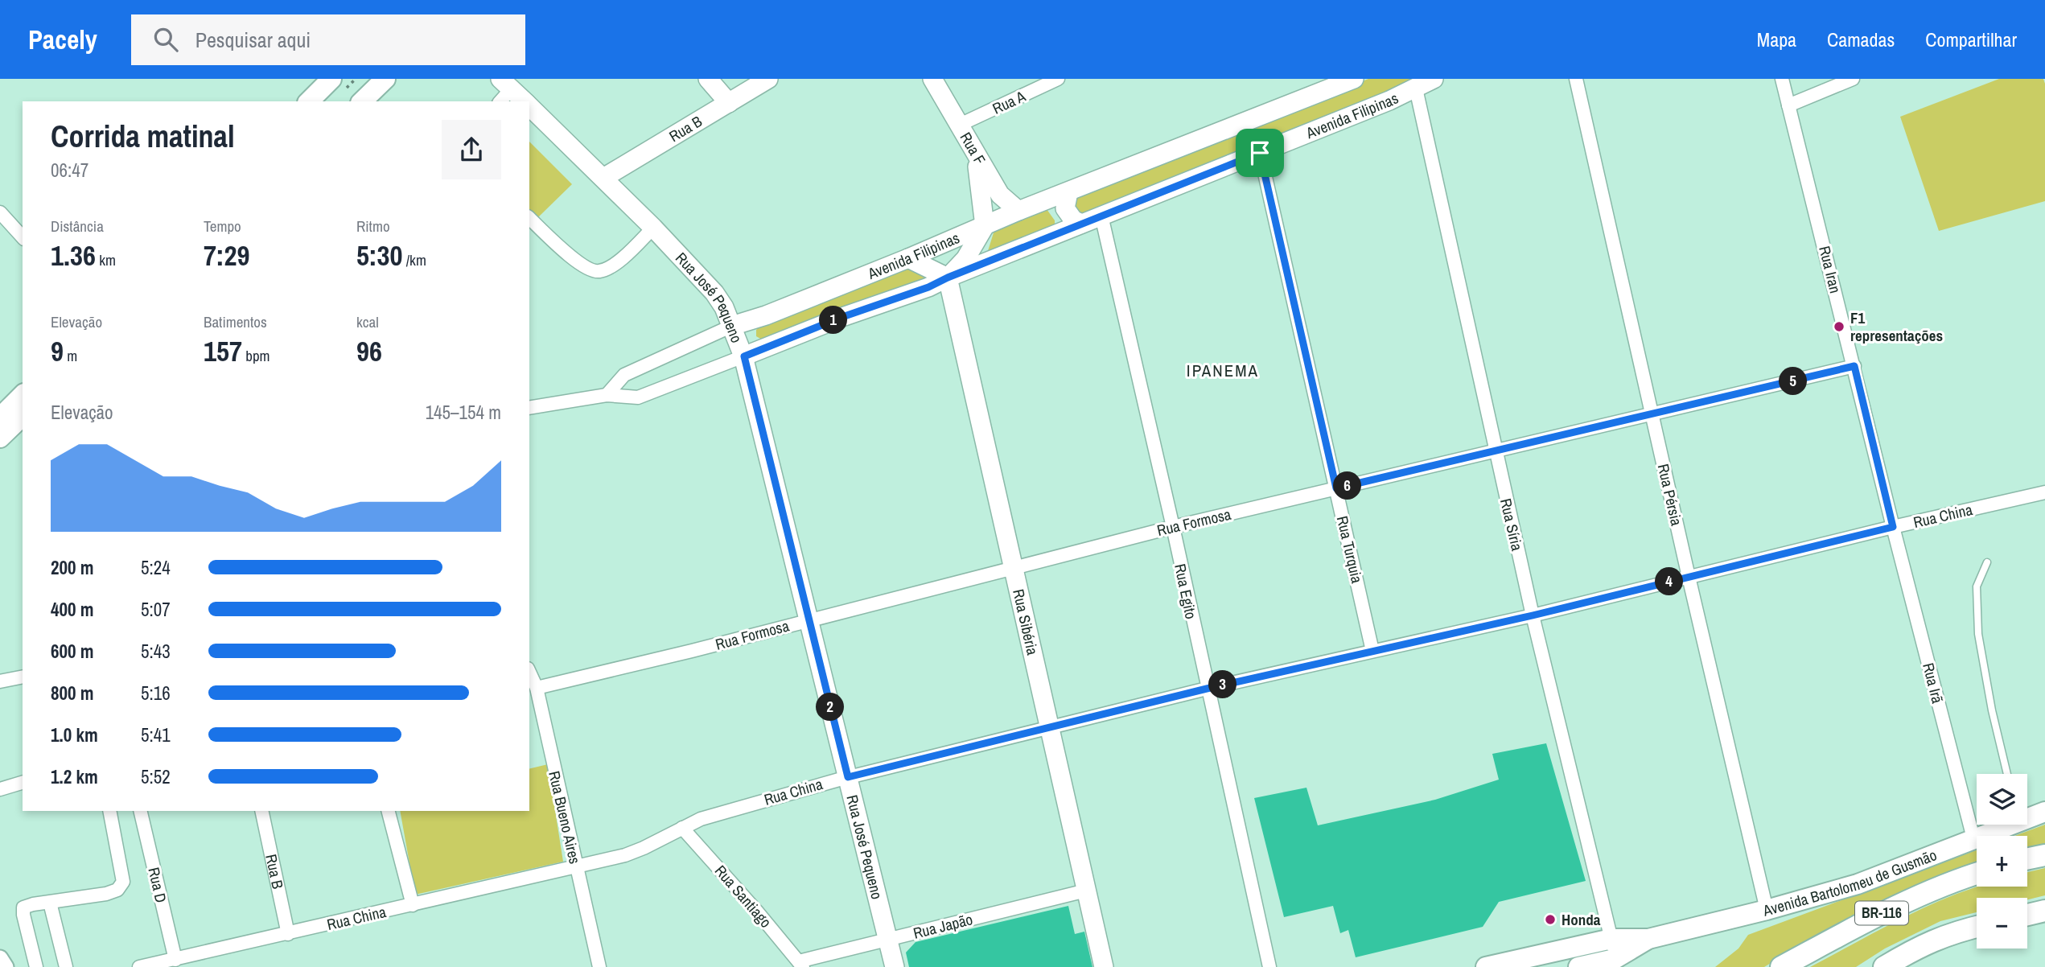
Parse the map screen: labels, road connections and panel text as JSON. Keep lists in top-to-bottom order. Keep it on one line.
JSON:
{"streets":{"highway":["BR-116"],"main road":["Avenida Filipinas","Rua B","Rua F","Rua José Pequeno","Rua Sibéria","Avenida Bartolomeu de Gusmão"],"street":["Rua A","Rua Iran","Rua Pérsia","Rua China","Rua Formosa","Rua Síria","Rua Turquia","Rua Egito","Rua Irã","Rua Bueno Aires","Rua D","Rua Santiago","Rua Japão"]},"crossings":[["Rua A","Rua F"],["Avenida Filipinas","Rua F"],["Avenida Filipinas","Rua José Pequeno"],["Avenida Filipinas","Rua Síria"],["Avenida Filipinas","Rua Turquia"],["Avenida Filipinas","Rua Egito"],["Avenida Filipinas","Rua Sibéria"],["Rua B","Rua José Pequeno"],["Rua B","Rua China"],["Rua Iran","Rua China"],["Rua Iran","Rua Formosa"],["Rua Iran","Rua Irã"],["Rua José Pequeno","Rua China"],["Rua José Pequeno","Rua Formosa"],["Rua José Pequeno","Rua Japão"],["Rua Pérsia","Rua China"],["Rua Pérsia","Rua Formosa"],["Rua Pérsia","Avenida Bartolomeu de Gusmão"],["Rua China","Rua Síria"],["Rua China","Rua Turquia"],["Rua China","Rua Egito"],["Rua China","Rua Sibéria"],["Rua China","Rua Irã"],["Rua China","Rua Bueno Aires"],["Rua China","Rua D"],["Rua China","Rua Santiago"],["Rua Formosa","Rua Síria"],["Rua Formosa","Rua Turquia"],["Rua Formosa","Rua Egito"],["Rua Formosa","Rua Sibéria"],["Rua Formosa","Rua Bueno Aires"],["Rua Síria","Avenida Bartolomeu de Gusmão"],["Rua Sibéria","Rua Japão"],["Rua Irã","Avenida Bartolomeu de Gusmão"],["Rua Santiago","Rua Japão"]],"districts":["IPANEMA"],"places":["F1 representações","Honda"],"page":{"header":"Pacely","search":"Pesquisar aqui","nav":["Mapa","Camadas","Compartilhar"],"heading":["Corrida matinal","06:47"],"stats":[["Distância","1.36 km"],["Tempo","7:29"],["Ritmo","5:30 /km"],["Elevação","9 m"],["Batimentos","157 bpm"],["kcal","96"]],"pins":["1","5","6","4","3","2"],"chart":["Elevação","145–154 m"],"list":[{"name":"200 m","note":"5:24"},{"name":"400 m","note":"5:07"},{"name":"600 m","note":"5:43"},{"name":"800 m","note":"5:16"},{"name":"1.0 km","note":"5:41"},{"name":"1.2 km","note":"5:52"}],"map_buttons":["+","−"]}}
